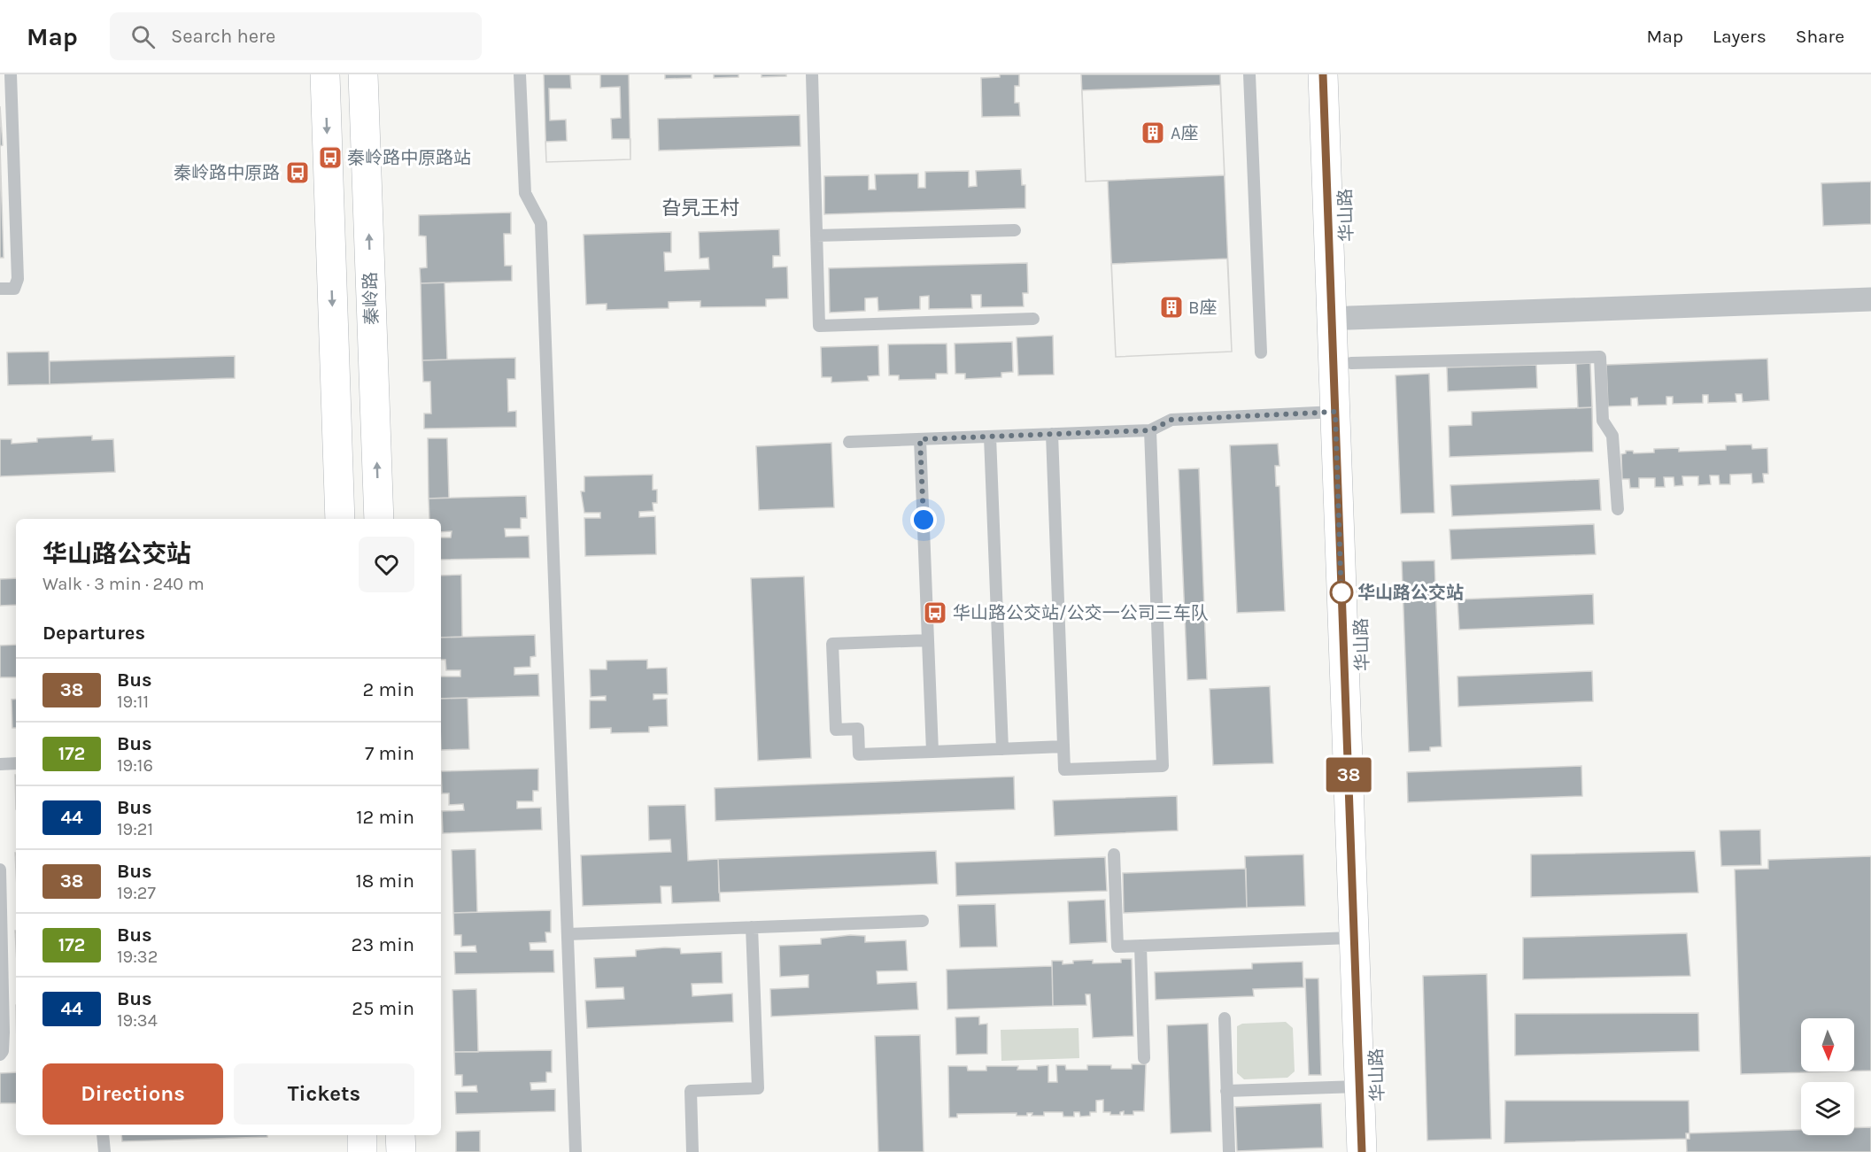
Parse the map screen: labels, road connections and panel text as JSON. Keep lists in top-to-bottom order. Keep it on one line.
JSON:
{"streets":{"street":["华山路","秦岭路"]},"districts":["旮旯王村"],"places":{"building":["A座","B座"],"bus stop":["秦岭路中原路站","秦岭路中原路","华山路公交站/公交一公司三车队"],"other":["华山路公交站"]},"lines":["bus line 38"],"north":"bottom","page":{"header":"Map","search":"Search here","nav":["Map","Layers","Share"],"on_map":"38","heading":[["华山路公交站","Walk · 3 min · 240 m"],"Departures"],"list":[{"mark":"38","name":"Bus","note":"19:11","value":"2 min"},{"mark":"172","name":"Bus","note":"19:16","value":"7 min"},{"mark":"44","name":"Bus","note":"19:21","value":"12 min"},{"mark":"38","name":"Bus","note":"19:27","value":"18 min"},{"mark":"172","name":"Bus","note":"19:32","value":"23 min"},{"mark":"44","name":"Bus","note":"19:34","value":"25 min"}],"buttons":["Directions","Tickets"]}}
